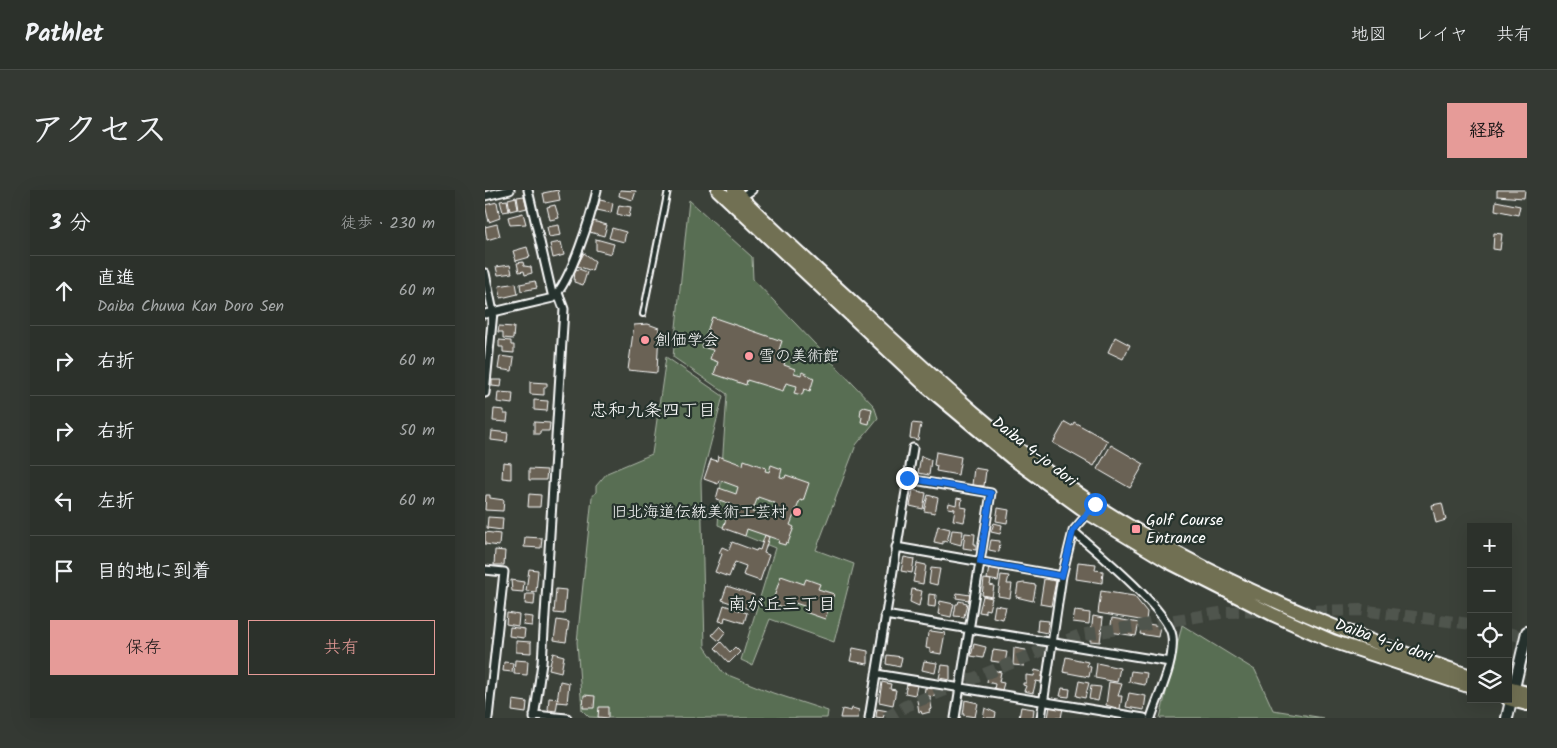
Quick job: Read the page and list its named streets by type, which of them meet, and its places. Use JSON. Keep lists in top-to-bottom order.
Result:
{
  "streets": {
    "highway": ["Daiba 4-jo dori"]
  },
  "districts": ["忠和九条四丁目", "南が丘三丁目"],
  "places": {
    "other": ["創価学会", "雪の美術館", "旧北海道伝統美術工芸村"],
    "transit": ["Golf Course Entrance"]
  },
  "page": {
    "header": "Pathlet",
    "nav": ["地図", "レイヤ", "共有"],
    "title": "アクセス",
    "buttons": [
      "経路",
      ["保存", "共有"]
    ],
    "heading": ["3 分", "徒歩 · 230 m"],
    "list": [
      ["直進", "Daiba Chuwa Kan Doro Sen", "60 m"],
      ["右折", "60 m"],
      ["右折", "50 m"],
      ["左折", "60 m"],
      "目的地に到着"
    ],
    "map_buttons": ["+", "−"]
  }
}
